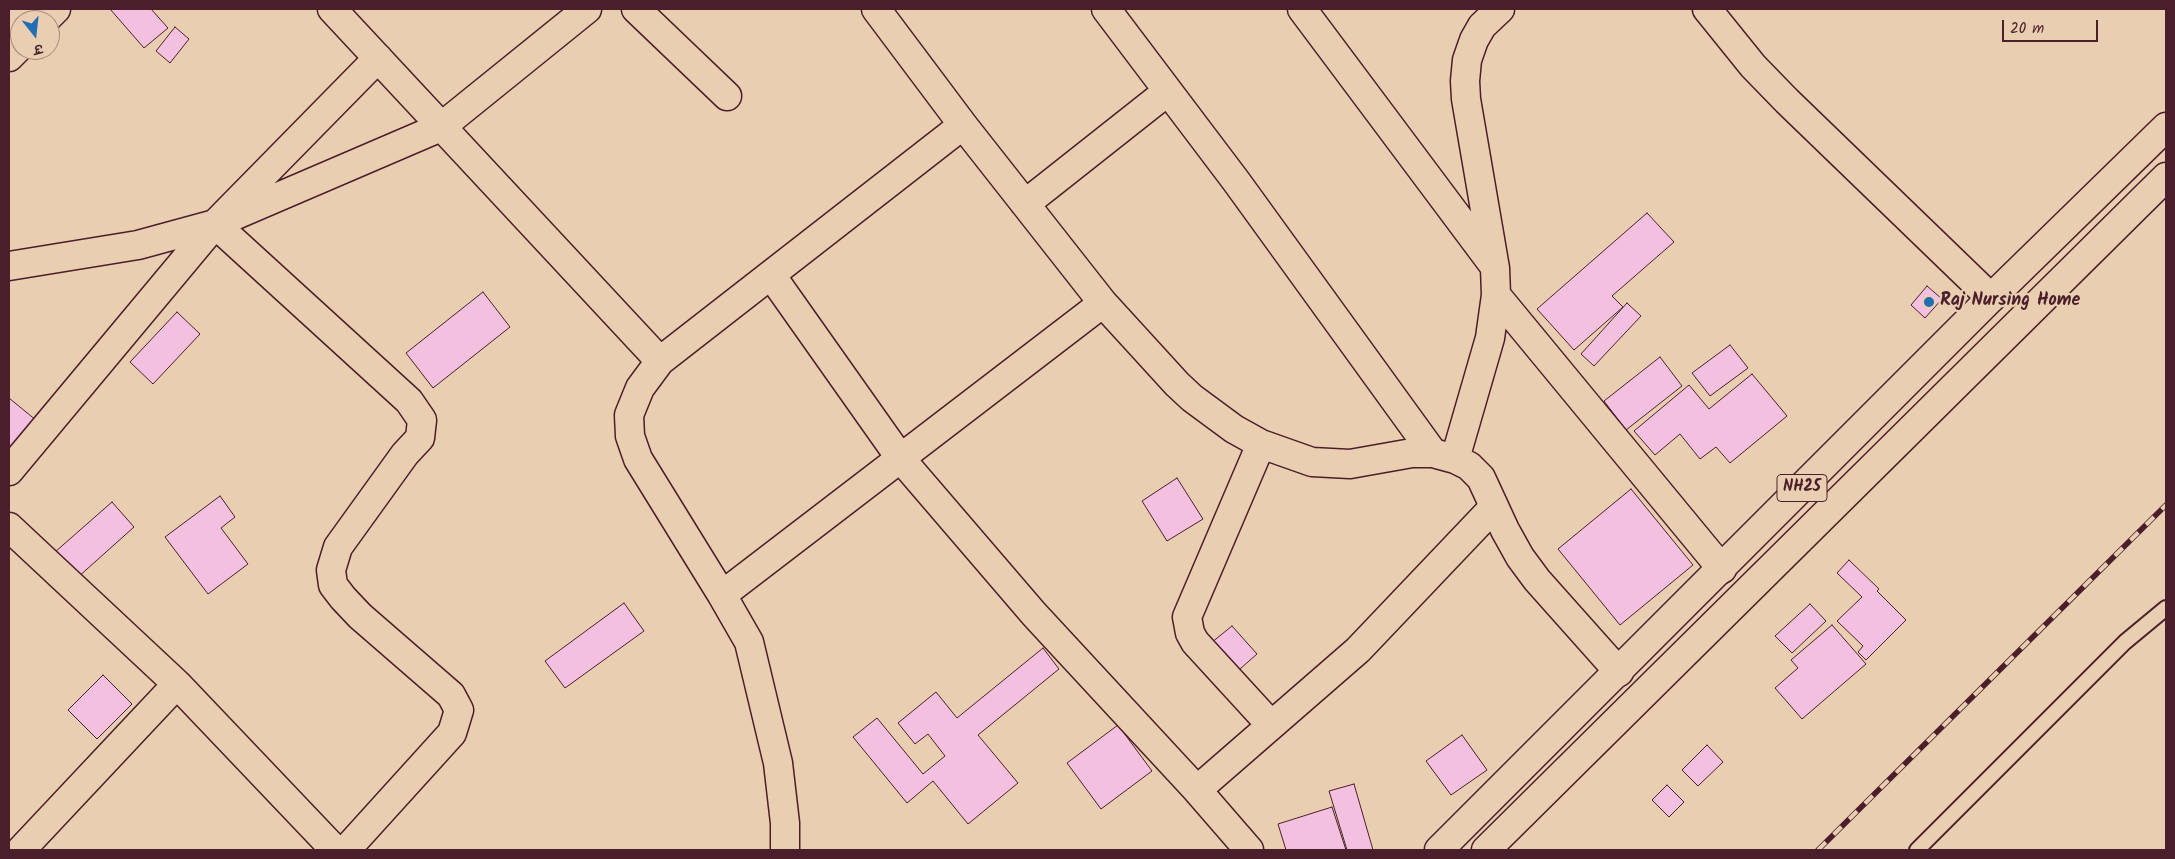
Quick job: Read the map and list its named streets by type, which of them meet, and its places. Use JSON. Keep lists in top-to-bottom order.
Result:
{
  "streets": {
    "street": ["NH25"]
  },
  "places": ["Raj Nursing Home"],
  "scale_bar": "20 m",
  "north": "bottom"
}
